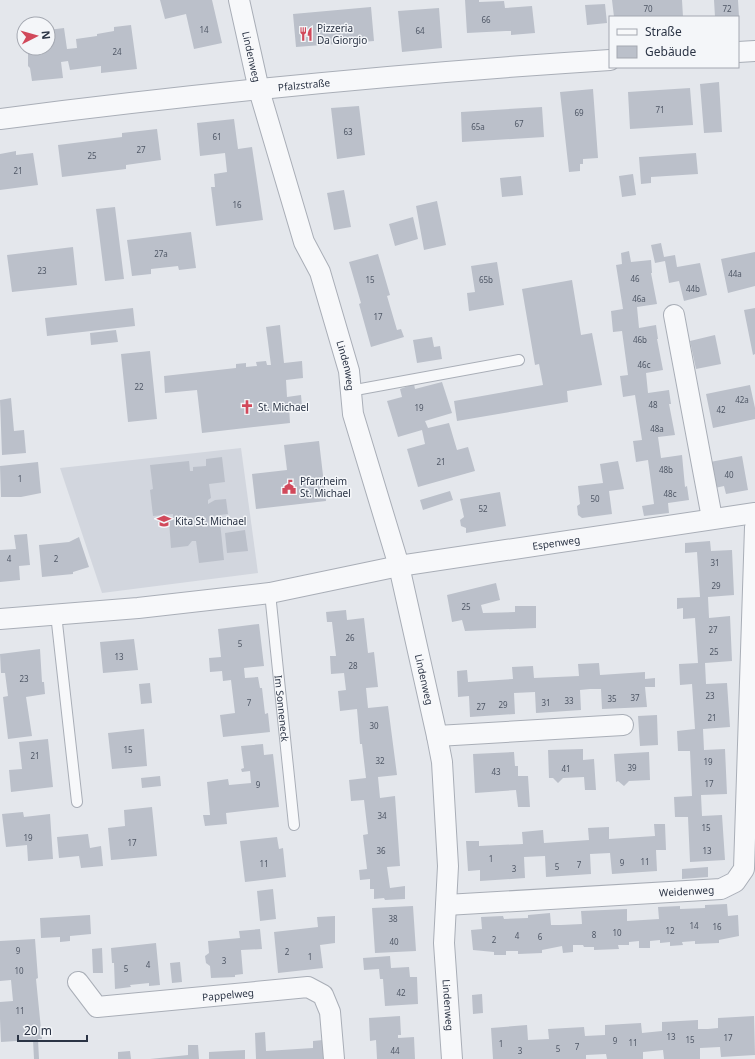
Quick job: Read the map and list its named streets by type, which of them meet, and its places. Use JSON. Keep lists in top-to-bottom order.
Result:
{
  "streets": {
    "street": [
      "Lindenweg",
      "Pfalzstraße",
      "Espenweg",
      "Weidenweg",
      "Pappelweg"
    ],
    "lane": ["Im Sonneneck"]
  },
  "crossings": [
    ["Lindenweg", "Pfalzstraße"],
    ["Lindenweg", "Espenweg"],
    ["Lindenweg", "Weidenweg"]
  ],
  "places": {
    "restaurant": ["Pizzeria Da Giorgio"],
    "church": ["St. Michael"],
    "public building": ["Pfarrheim St. Michael"],
    "school or university": ["Kita St. Michael"]
  },
  "house_numbers": [
    "70",
    "72",
    "66",
    "14",
    "64",
    "24",
    "71",
    "69",
    "67",
    "65a",
    "63",
    "61",
    "27",
    "25",
    "21",
    "16",
    "27a",
    "23",
    "44a",
    "46",
    "15",
    "65b",
    "44b",
    "46a",
    "17",
    "46b",
    "46c",
    "22",
    "42a",
    "48",
    "19",
    "42",
    "48a",
    "21",
    "48b",
    "40",
    "1",
    "48c",
    "50",
    "52",
    "4",
    "2",
    "31",
    "29",
    "25",
    "27",
    "26",
    "5",
    "25",
    "13",
    "28",
    "23",
    "23",
    "37",
    "35",
    "33",
    "7",
    "31",
    "29",
    "27",
    "21",
    "30",
    "15",
    "21",
    "32",
    "19",
    "39",
    "41",
    "43",
    "17",
    "9",
    "34",
    "15",
    "19",
    "17",
    "36",
    "13",
    "1",
    "11",
    "9",
    "11",
    "7",
    "5",
    "3",
    "38",
    "14",
    "16",
    "12",
    "10",
    "8",
    "4",
    "6",
    "2",
    "40",
    "9",
    "2",
    "1",
    "3",
    "4",
    "5",
    "10",
    "42",
    "11",
    "13",
    "17",
    "15",
    "9",
    "11",
    "1",
    "7",
    "5",
    "44",
    "3"
  ],
  "legend": ["Straße", "Gebäude"],
  "scale_bar": "20 m",
  "north": "right"
}
